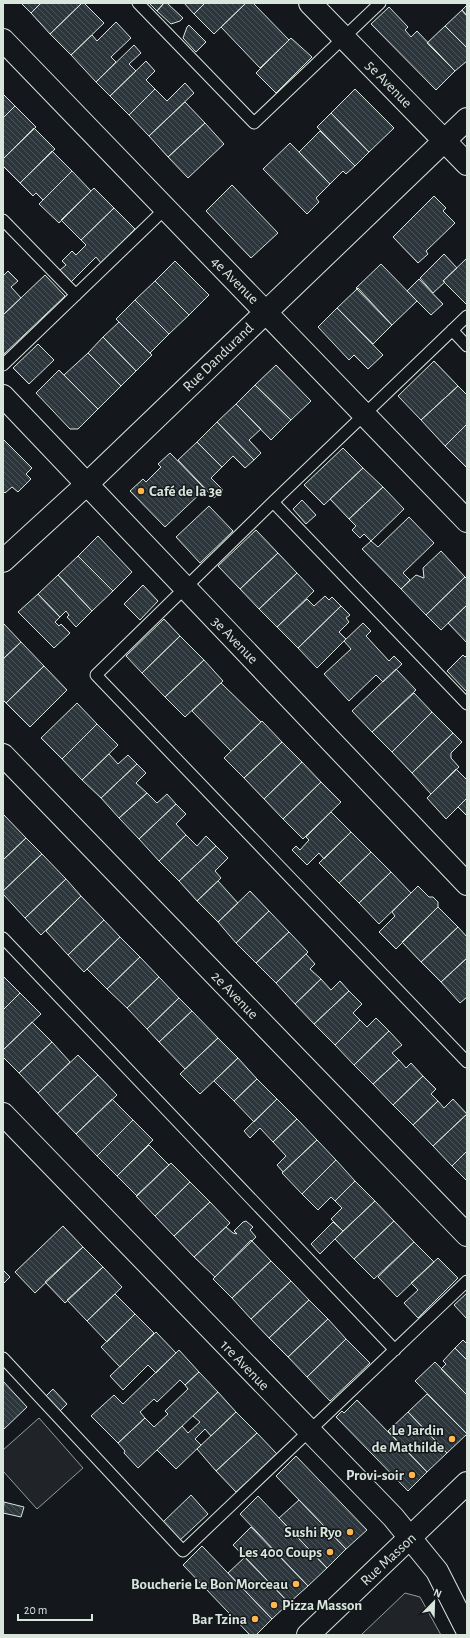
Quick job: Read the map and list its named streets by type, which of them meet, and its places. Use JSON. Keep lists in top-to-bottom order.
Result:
{
  "streets": {
    "street": [
      "5e Avenue",
      "4e Avenue",
      "Rue Dandurand",
      "3e Avenue",
      "2e Avenue",
      "1re Avenue",
      "Rue Masson"
    ]
  },
  "crossings": [
    ["5e Avenue", "Rue Dandurand"],
    ["4e Avenue", "Rue Dandurand"],
    ["Rue Dandurand", "3e Avenue"],
    ["1re Avenue", "Rue Masson"]
  ],
  "places": [
    "Café de la 3e",
    "Le Jardin de Mathilde",
    "Provi-soir",
    "Sushi Ryo",
    "Les 400 Coups",
    "Boucherie Le Bon Morceau",
    "Pizza Masson",
    "Bar Tzina"
  ],
  "scale_bar": "20 m",
  "north": "top right"
}
